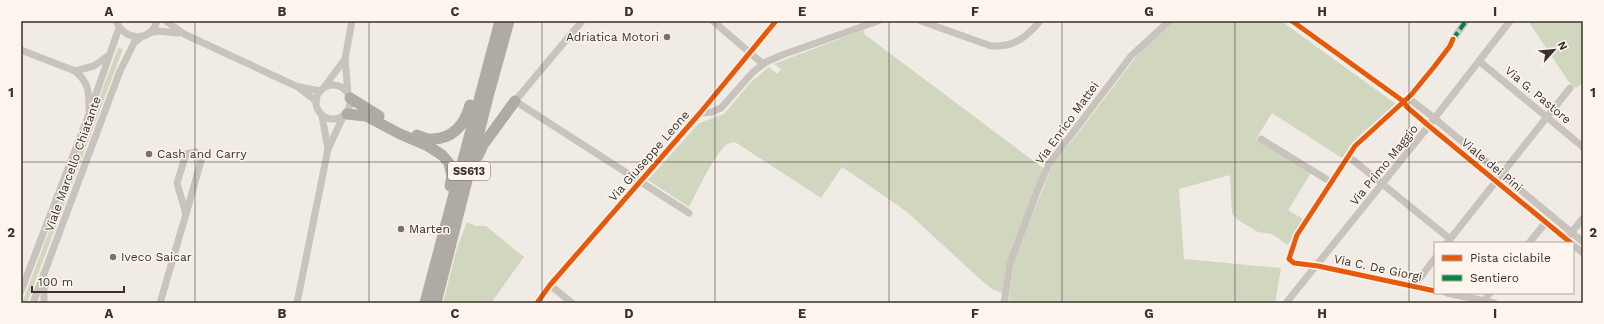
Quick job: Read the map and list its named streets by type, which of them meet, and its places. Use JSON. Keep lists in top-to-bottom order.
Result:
{
  "streets": {
    "highway": ["SS613"],
    "street": [
      "Via G. Pastore",
      "Via Enrico Mattei",
      "Via Giuseppe Leone",
      "Viale Marcello Chiatante",
      "Via Primo Maggio",
      "Viale dei Pini",
      "Via C. De Giorgi"
    ]
  },
  "crossings": [
    ["Via G. Pastore", "Via Primo Maggio"],
    ["Via Primo Maggio", "Viale dei Pini"],
    ["Via Primo Maggio", "Via C. De Giorgi"]
  ],
  "places": [
    "Adriatica Motori",
    "Cash and Carry",
    "Marten",
    "Iveco Saicar"
  ],
  "legend": ["Pista ciclabile", "Sentiero"],
  "scale_bar": "100 m",
  "north": "top right",
  "grid": {
    "columns": [
      "A",
      "B",
      "C",
      "D",
      "E",
      "F",
      "G",
      "H",
      "I"
    ],
    "rows": ["1", "2"]
  }
}
